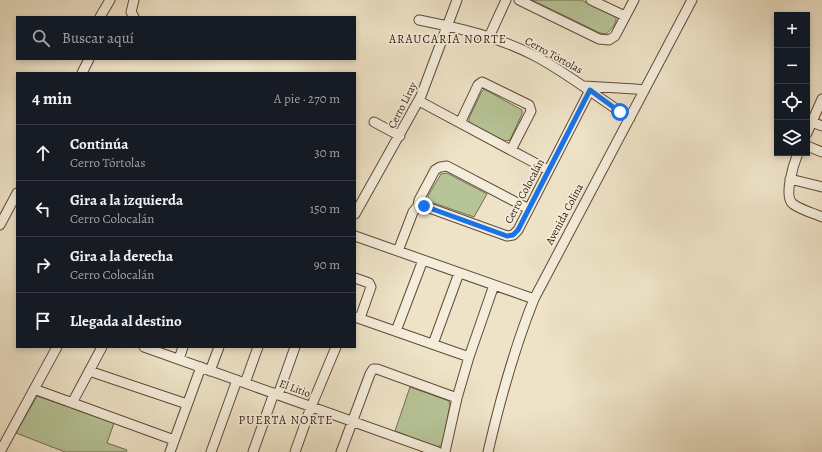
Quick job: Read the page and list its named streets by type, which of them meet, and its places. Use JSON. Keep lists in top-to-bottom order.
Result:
{
  "streets": {
    "street": [
      "Cerro Tórtolas",
      "Cerro Liray",
      "Cerro Colocalán",
      "Avenida Colina",
      "El Litio"
    ]
  },
  "crossings": [
    ["Cerro Tórtolas", "Cerro Liray"],
    ["Cerro Tórtolas", "Cerro Colocalán"],
    ["Cerro Tórtolas", "Avenida Colina"]
  ],
  "districts": ["ARAUCARIA NORTE", "PUERTA NORTE"],
  "page": {
    "map_buttons": ["+", "−"],
    "search": "Buscar aquí",
    "heading": ["4 min", "A pie · 270 m"],
    "list": [
      ["Continúa", "Cerro Tórtolas", "30 m"],
      ["Gira a la izquierda", "Cerro Colocalán", "150 m"],
      ["Gira a la derecha", "Cerro Colocalán", "90 m"],
      "Llegada al destino"
    ]
  }
}
